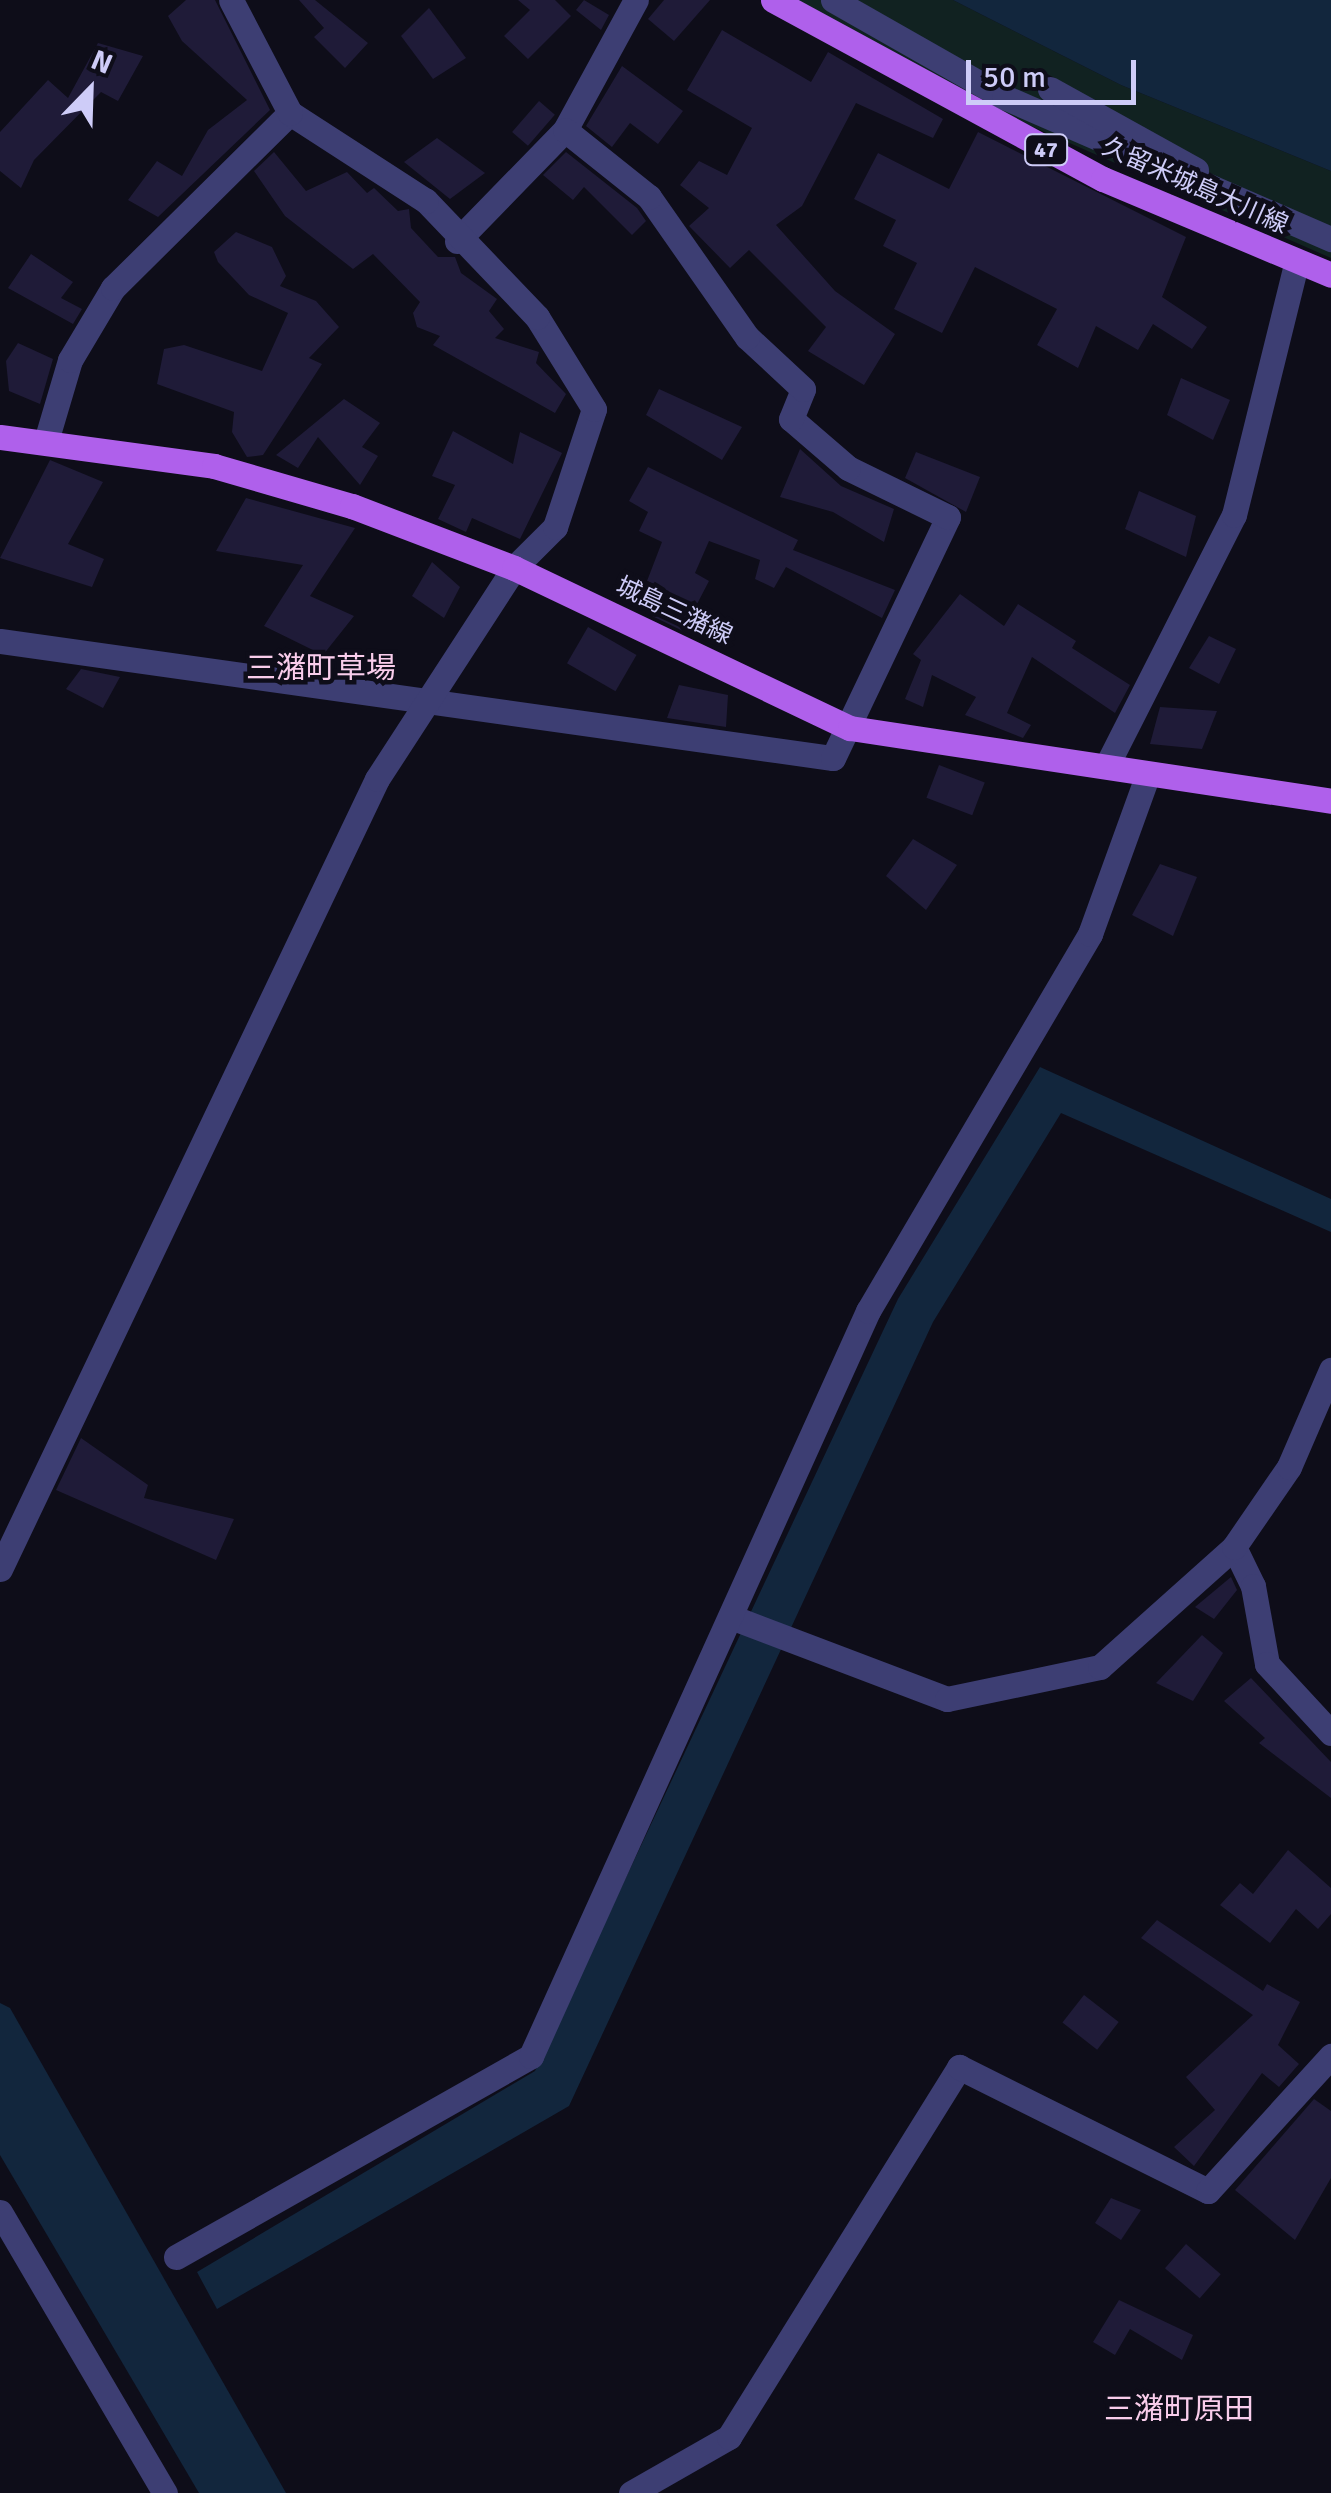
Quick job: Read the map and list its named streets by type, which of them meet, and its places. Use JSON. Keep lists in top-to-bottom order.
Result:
{
  "streets": {
    "main road": ["47", "久留米城島大川線", "城島三潴線"]
  },
  "districts": ["三潴町草場", "三潴町原田"],
  "scale_bar": "50 m",
  "north": "top right"
}
